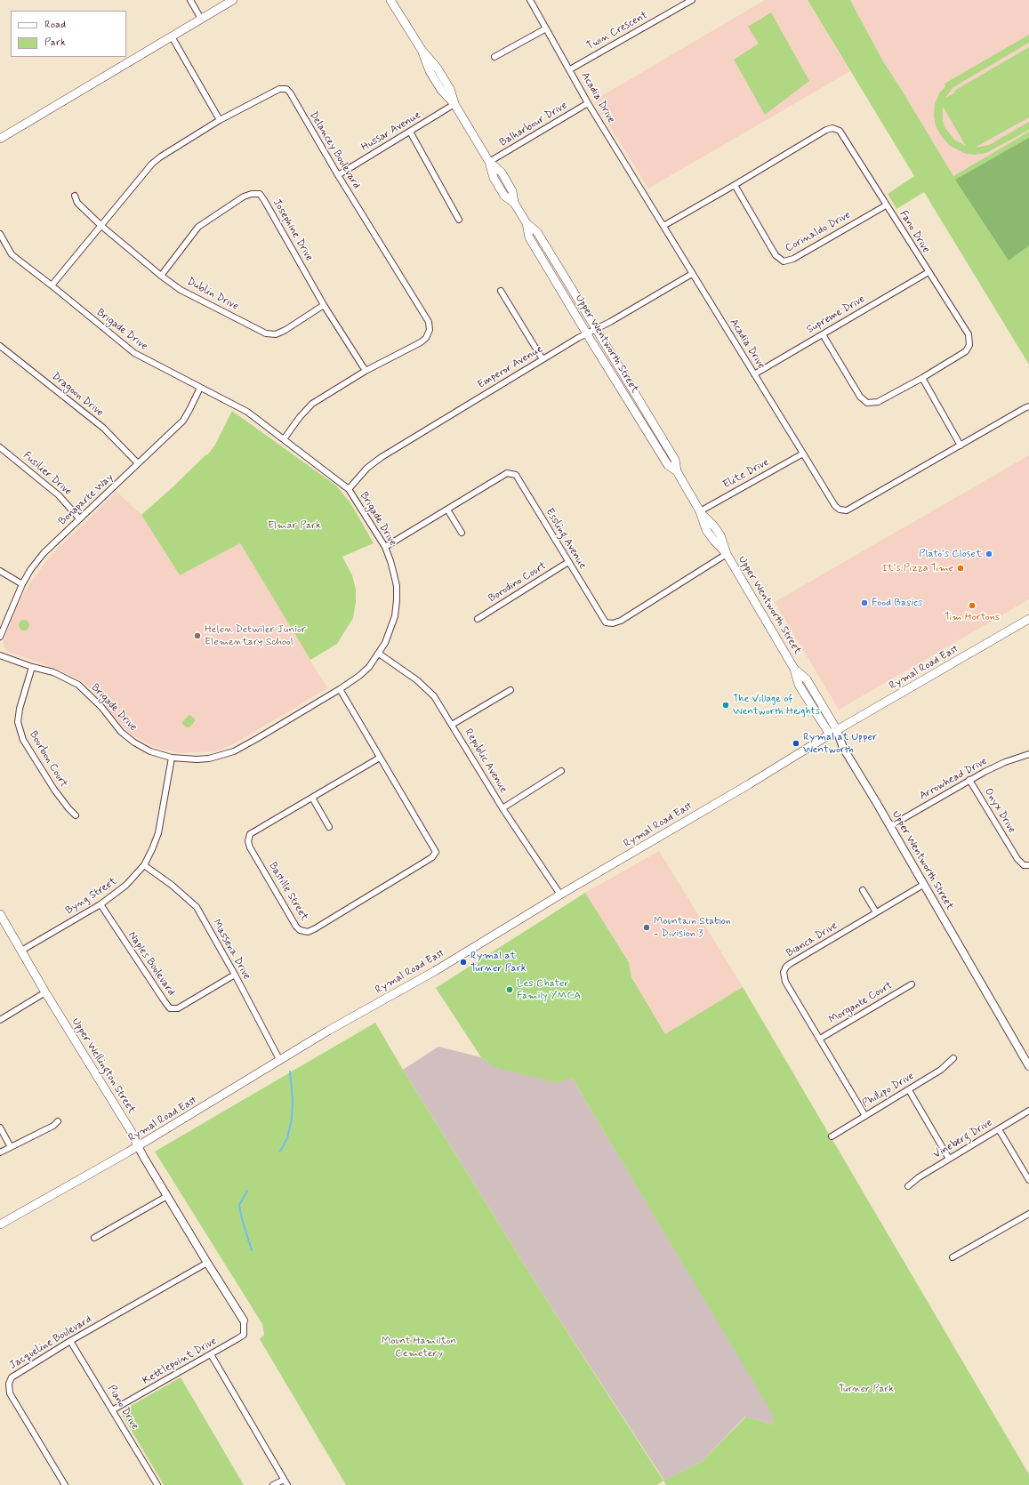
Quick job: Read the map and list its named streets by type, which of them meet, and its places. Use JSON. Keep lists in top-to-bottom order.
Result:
{
  "streets": {
    "main road": ["Upper Wentworth Street", "Rymal Road East", "Upper Wellington Street"],
    "street": [
      "Twin Crescent",
      "Acadia Drive",
      "Balharbour Drive",
      "Hussar Avenue",
      "Delancey Boulevard",
      "Josephine Drive",
      "Corinaldo Drive",
      "Fano Drive",
      "Dublin Drive",
      "Supreme Drive",
      "Brigade Drive",
      "Emperor Avenue",
      "Dragoon Drive",
      "Fusilier Drive",
      "Elite Drive",
      "Bonaparte Way",
      "Essling Avenue",
      "Borodino Court",
      "Bourbon Court",
      "Republic Avenue",
      "Arrowhead Drive",
      "Onyx Drive",
      "Bastille Street",
      "Byng Street",
      "Bianca Drive",
      "Massena Drive",
      "Naples Boulevard",
      "Morgante Court",
      "Phillipo Drive",
      "Vineberg Drive",
      "Jacqueline Boulevard",
      "Kettlepoint Drive",
      "Piano Drive"
    ]
  },
  "crossings": [
    ["Twin Crescent", "Acadia Drive"],
    ["Acadia Drive", "Balharbour Drive"],
    ["Acadia Drive", "Fano Drive"],
    ["Acadia Drive", "Supreme Drive"],
    ["Acadia Drive", "Emperor Avenue"],
    ["Acadia Drive", "Elite Drive"],
    ["Balharbour Drive", "Upper Wentworth Street"],
    ["Hussar Avenue", "Delancey Boulevard"],
    ["Hussar Avenue", "Upper Wentworth Street"],
    ["Delancey Boulevard", "Josephine Drive"],
    ["Delancey Boulevard", "Dublin Drive"],
    ["Delancey Boulevard", "Brigade Drive"],
    ["Josephine Drive", "Dublin Drive"],
    ["Corinaldo Drive", "Fano Drive"],
    ["Fano Drive", "Supreme Drive"],
    ["Brigade Drive", "Emperor Avenue"],
    ["Brigade Drive", "Bonaparte Way"],
    ["Brigade Drive", "Essling Avenue"],
    ["Brigade Drive", "Bourbon Court"],
    ["Brigade Drive", "Republic Avenue"],
    ["Brigade Drive", "Bastille Street"],
    ["Brigade Drive", "Byng Street"],
    ["Upper Wentworth Street", "Emperor Avenue"],
    ["Upper Wentworth Street", "Elite Drive"],
    ["Upper Wentworth Street", "Essling Avenue"],
    ["Upper Wentworth Street", "Rymal Road East"],
    ["Upper Wentworth Street", "Arrowhead Drive"],
    ["Upper Wentworth Street", "Bianca Drive"],
    ["Dragoon Drive", "Bonaparte Way"],
    ["Fusilier Drive", "Bonaparte Way"],
    ["Essling Avenue", "Borodino Court"],
    ["Rymal Road East", "Republic Avenue"],
    ["Rymal Road East", "Massena Drive"],
    ["Rymal Road East", "Upper Wellington Street"],
    ["Arrowhead Drive", "Onyx Drive"],
    ["Byng Street", "Massena Drive"],
    ["Byng Street", "Naples Boulevard"],
    ["Byng Street", "Upper Wellington Street"],
    ["Bianca Drive", "Morgante Court"],
    ["Bianca Drive", "Phillipo Drive"],
    ["Massena Drive", "Naples Boulevard"],
    ["Upper Wellington Street", "Jacqueline Boulevard"],
    ["Upper Wellington Street", "Kettlepoint Drive"],
    ["Jacqueline Boulevard", "Piano Drive"],
    ["Kettlepoint Drive", "Piano Drive"]
  ],
  "parks": ["Elmar Park", "Mount Hamilton Cemetery", "Turner Park"],
  "places": [
    "Plato's Closet",
    "It's Pizza Time",
    "Food Basics",
    "Tim Hortons",
    "Helen Detwiler Junior Elementary School",
    "The Village of Wentworth Heights",
    "Rymal at Upper Wentworth",
    "Mountain Station - Division 3",
    "Rymal at Turner Park",
    "Les Chater Family YMCA"
  ],
  "legend": ["Road", "Park"]
}
